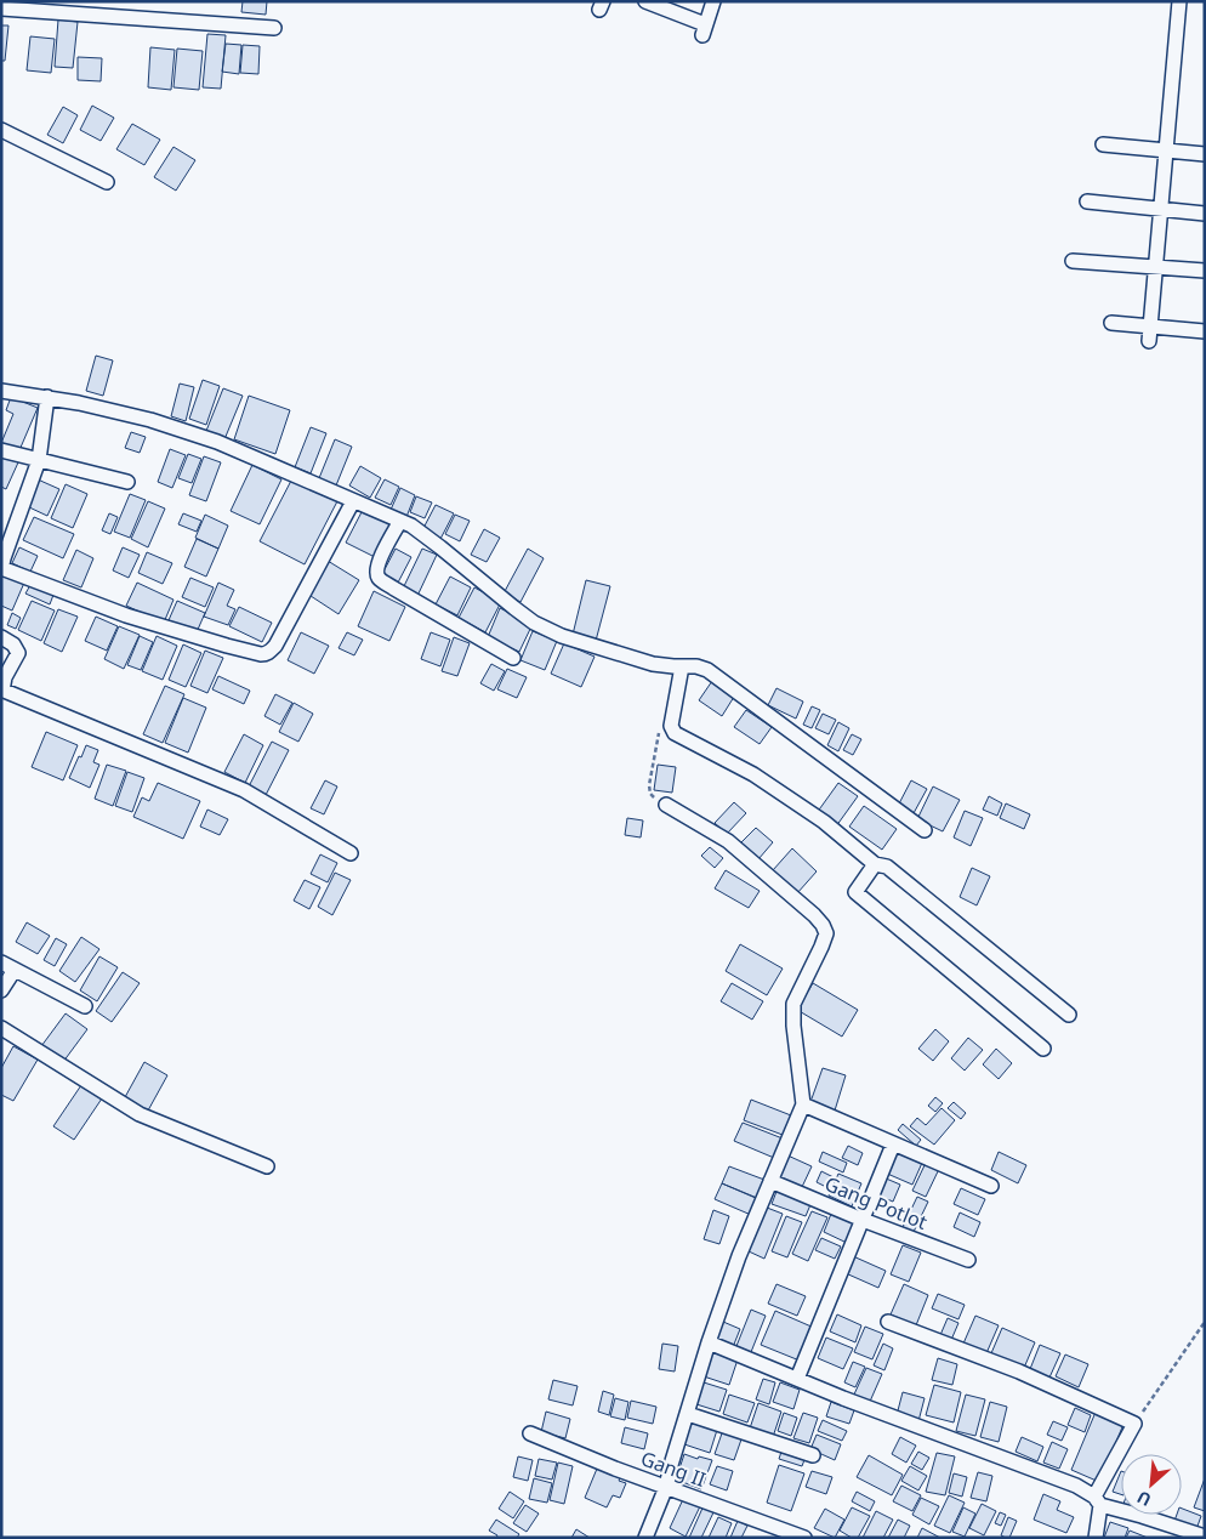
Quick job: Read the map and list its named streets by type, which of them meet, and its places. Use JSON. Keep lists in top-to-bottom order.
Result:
{
  "streets": {
    "street": ["Gang Potlot", "Gang II"]
  },
  "north": "bottom left"
}
